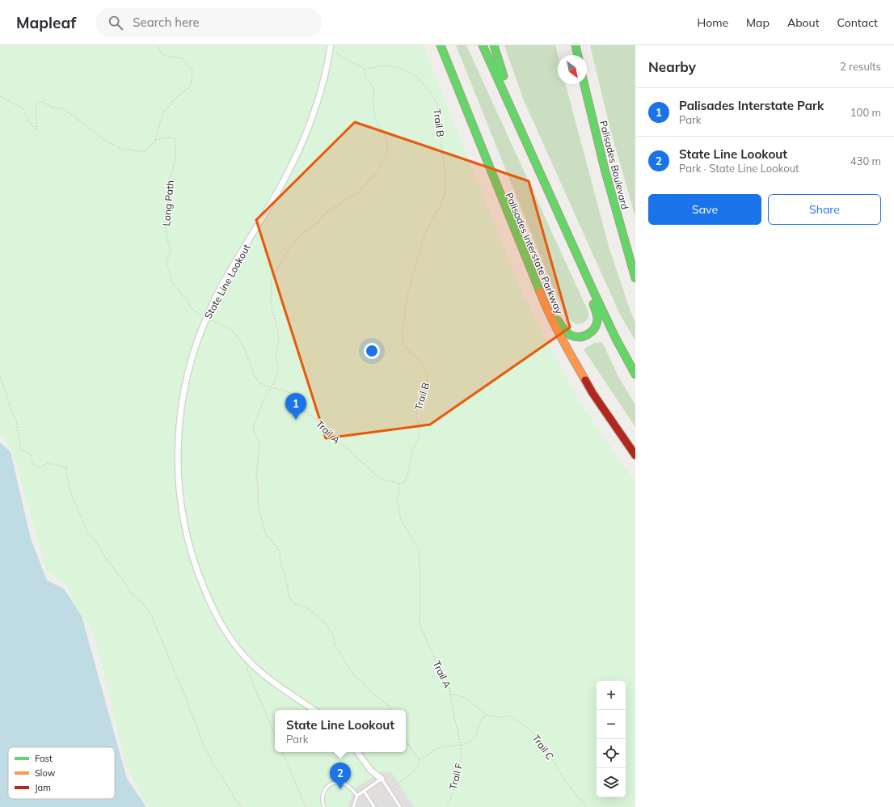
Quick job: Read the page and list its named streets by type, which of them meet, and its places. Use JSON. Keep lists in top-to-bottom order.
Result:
{
  "streets": {
    "main road": ["Palisades Boulevard", "Palisades Interstate Parkway"],
    "street": ["State Line Lookout"],
    "path": [
      "Trail B",
      "Long Path",
      "Trail A",
      "Trail C",
      "Trail F"
    ]
  },
  "crossings": [
    ["Trail B", "Trail A"],
    ["Long Path", "State Line Lookout"],
    ["Long Path", "Trail A"],
    ["Trail A", "Trail F"]
  ],
  "legend": ["Fast", "Slow", "Jam"],
  "north": "bottom right",
  "page": {
    "header": "Mapleaf",
    "search": "Search here",
    "nav": [
      "Home",
      "Map",
      "About",
      "Contact"
    ],
    "heading": ["Nearby", "2 results"],
    "list": [
      {
        "mark": "1",
        "name": "Palisades Interstate Park",
        "note": "Park",
        "value": "100 m"
      },
      {
        "mark": "2",
        "name": "State Line Lookout",
        "note": "Park · State Line Lookout",
        "value": "430 m"
      }
    ],
    "buttons": ["Save", "Share"],
    "pins": ["1", "2"],
    "map_buttons": ["+", "−"],
    "popup": ["State Line Lookout", "Park"]
  }
}
